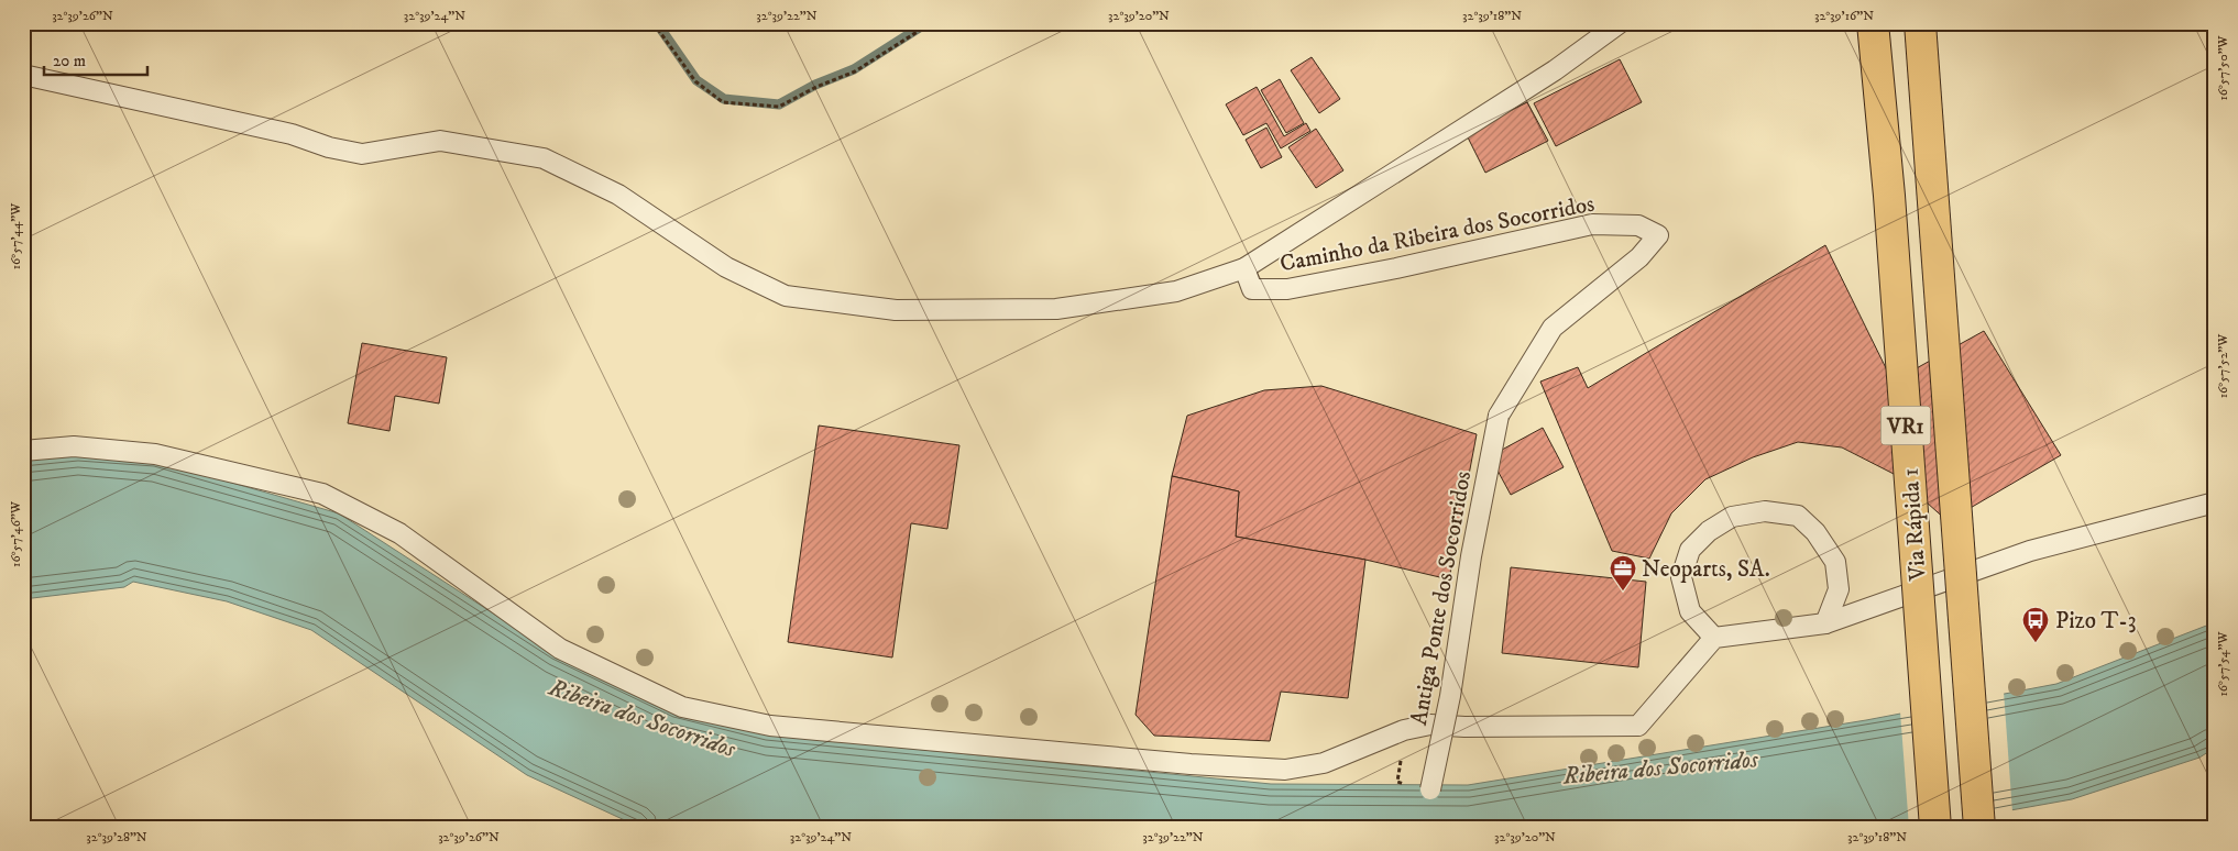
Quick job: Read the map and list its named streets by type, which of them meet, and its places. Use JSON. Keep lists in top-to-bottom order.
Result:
{
  "streets": {
    "highway": ["VR1", "Via Rápida 1"],
    "lane": ["Caminho da Ribeira dos Socorridos", "Antiga Ponte dos Socorridos"]
  },
  "crossings": [
    ["Caminho da Ribeira dos Socorridos", "Antiga Ponte dos Socorridos"]
  ],
  "water": ["Ribeira dos Socorridos"],
  "places": {
    "office": ["Neoparts, SA."],
    "bus stop": ["Pizo T-3"]
  },
  "scale_bar": "20 m",
  "coordinates": [
    "32°39'26\"N",
    "32°39'24\"N",
    "32°39'22\"N",
    "32°39'20\"N",
    "32°39'18\"N",
    "32°39'16\"N",
    "16°57'50\"W",
    "16°57'44\"W",
    "16°57'52\"W",
    "16°57'46\"W",
    "16°57'54\"W",
    "32°39'28\"N"
  ]
}
